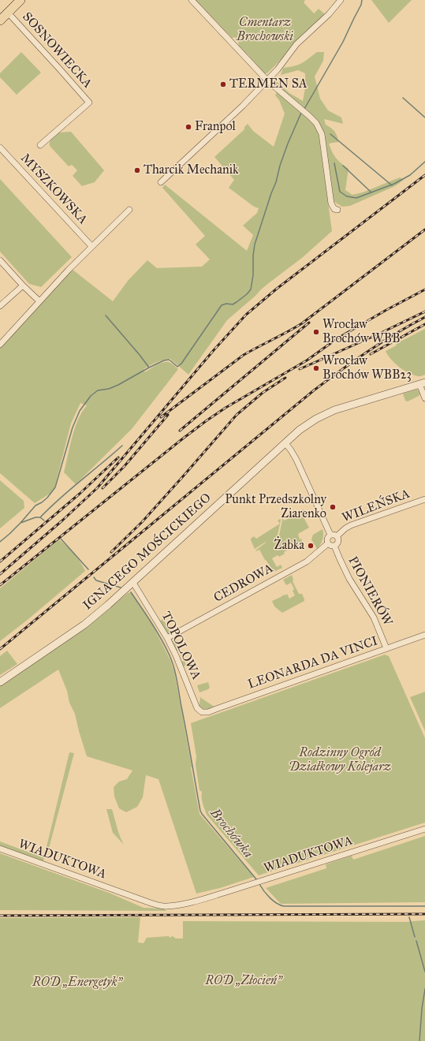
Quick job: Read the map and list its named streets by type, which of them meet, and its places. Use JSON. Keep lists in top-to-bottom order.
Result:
{
  "streets": {
    "street": [
      "SOSNOWIECKA",
      "MYSZKOWSKA",
      "WILEŃSKA",
      "IGNACEGO MOŚCICKIEGO",
      "CEDROWA",
      "PIONIERÓW",
      "TOPOLOWA",
      "LEONARDA DA VINCI",
      "WIADUKTOWA"
    ]
  },
  "crossings": [
    ["WILEŃSKA", "CEDROWA"],
    ["WILEŃSKA", "PIONIERÓW"],
    ["IGNACEGO MOŚCICKIEGO", "TOPOLOWA"],
    ["CEDROWA", "PIONIERÓW"],
    ["CEDROWA", "TOPOLOWA"],
    ["PIONIERÓW", "LEONARDA DA VINCI"],
    ["TOPOLOWA", "LEONARDA DA VINCI"]
  ],
  "water": ["Brochówka"],
  "parks": [
    "Cmentarz Brochowski",
    "Rodzinny Ogród Działkowy Kolejarz",
    "ROD „Złocień”",
    "ROD „Energetyk”"
  ],
  "places": [
    "TERMEN SA",
    "Franpol",
    "Tharcik Mechanik",
    "Wrocław Brochów WBB",
    "Wrocław Brochów WBB23",
    "Punkt Przedszkolny Ziarenko",
    "Żabka"
  ]
}
